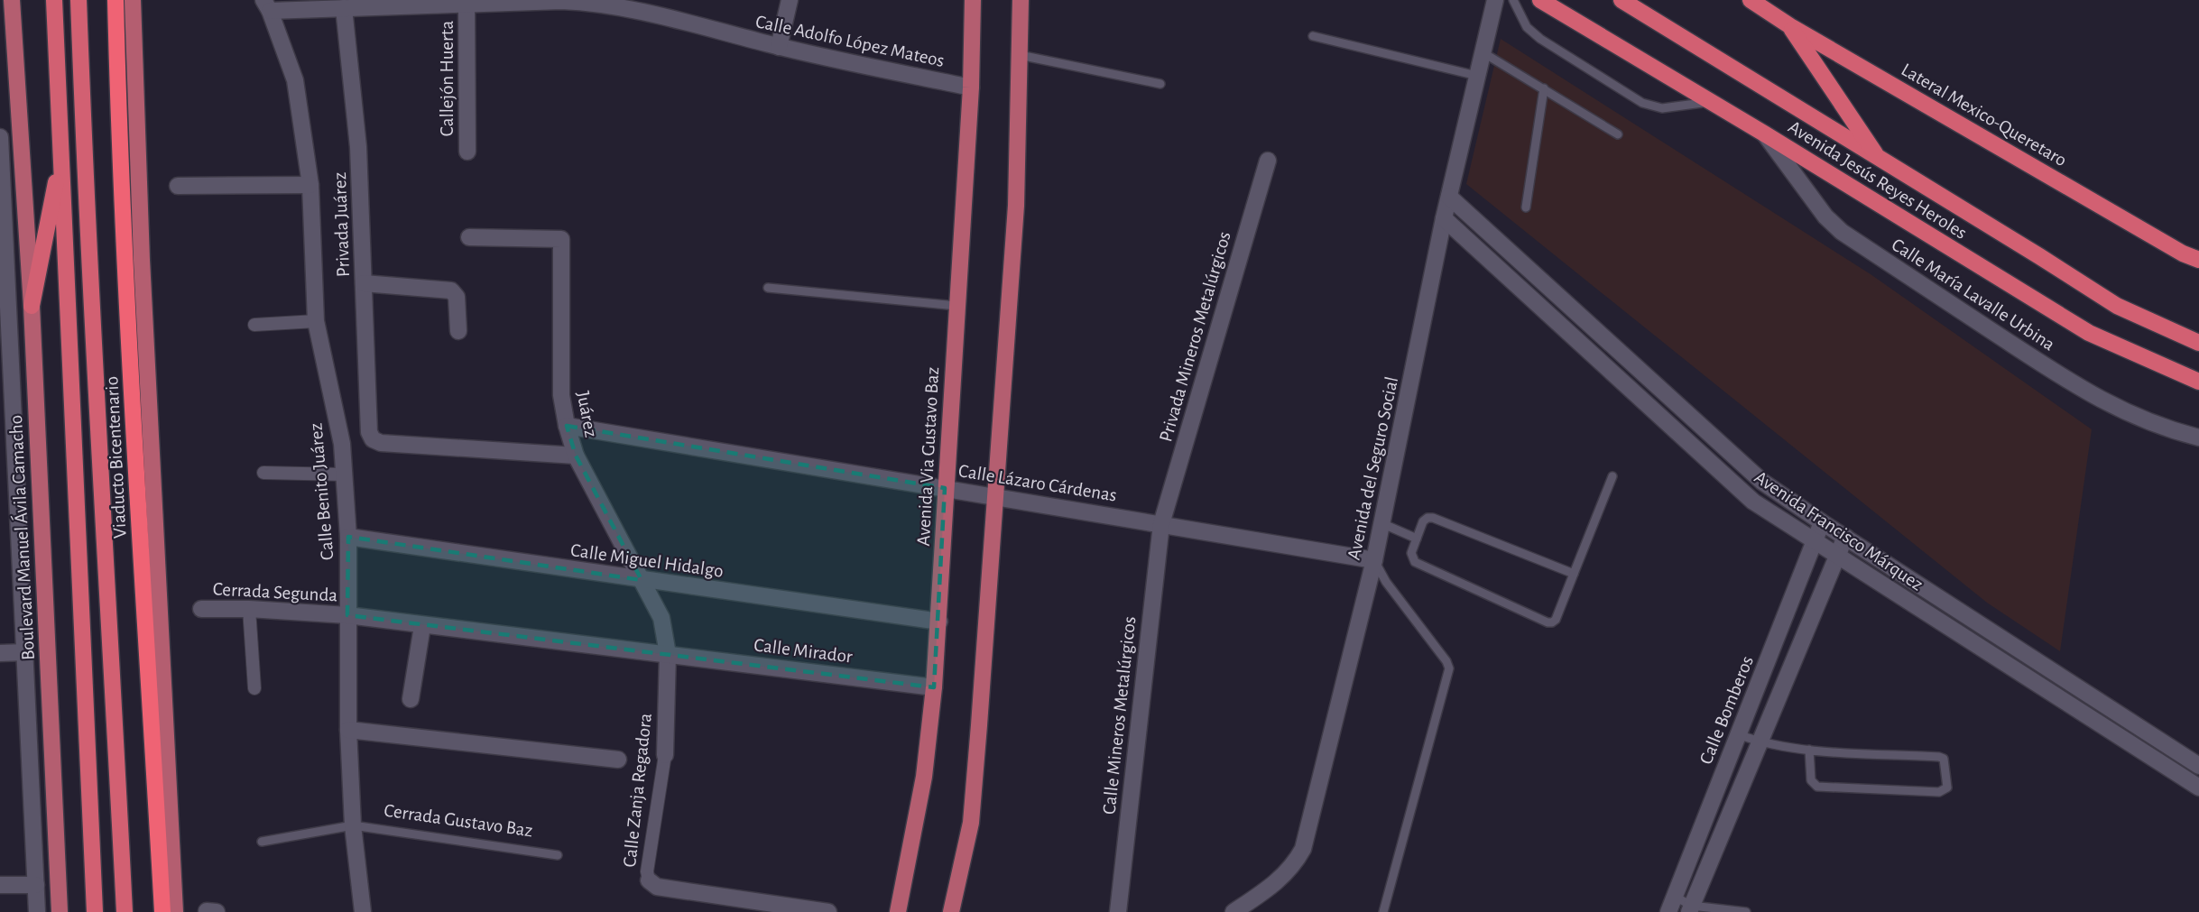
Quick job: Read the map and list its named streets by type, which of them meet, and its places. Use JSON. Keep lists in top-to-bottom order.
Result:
{
  "streets": {
    "highway": ["Lateral Mexico-Queretaro", "Avenida Jesús Reyes Heroles", "Viaducto Bicentenario"],
    "main road": ["Avenida Via Gustavo Baz", "Boulevard Manuel Ávila Camacho"],
    "street": [
      "Calle Adolfo López Mateos",
      "Callejón Huerta",
      "Privada Juárez",
      "Calle María Lavalle Urbina",
      "Privada Mineros Metalúrgicos",
      "Juárez",
      "Avenida del Seguro Social",
      "Calle Lázaro Cárdenas",
      "Calle Benito Juárez",
      "Avenida Francisco Márquez",
      "Calle Miguel Hidalgo",
      "Cerrada Segunda",
      "Calle Mirador",
      "Calle Bomberos",
      "Calle Mineros Metalúrgicos",
      "Calle Zanja Regadora"
    ],
    "lane": ["Cerrada Gustavo Baz"]
  },
  "crossings": [
    ["Calle Adolfo López Mateos", "Callejón Huerta"],
    ["Calle Adolfo López Mateos", "Privada Juárez"],
    ["Calle Adolfo López Mateos", "Avenida Via Gustavo Baz"],
    ["Calle Adolfo López Mateos", "Calle Benito Juárez"],
    ["Avenida Jesús Reyes Heroles", "Calle María Lavalle Urbina"],
    ["Privada Juárez", "Juárez"],
    ["Privada Mineros Metalúrgicos", "Calle Lázaro Cárdenas"],
    ["Privada Mineros Metalúrgicos", "Calle Mineros Metalúrgicos"],
    ["Juárez", "Calle Lázaro Cárdenas"],
    ["Juárez", "Calle Miguel Hidalgo"],
    ["Juárez", "Calle Zanja Regadora"],
    ["Avenida Via Gustavo Baz", "Calle Lázaro Cárdenas"],
    ["Avenida Via Gustavo Baz", "Calle Miguel Hidalgo"],
    ["Avenida Via Gustavo Baz", "Calle Mirador"],
    ["Avenida del Seguro Social", "Calle Lázaro Cárdenas"],
    ["Avenida del Seguro Social", "Avenida Francisco Márquez"],
    ["Calle Lázaro Cárdenas", "Calle Mineros Metalúrgicos"],
    ["Calle Benito Juárez", "Calle Miguel Hidalgo"],
    ["Calle Benito Juárez", "Cerrada Segunda"],
    ["Calle Benito Juárez", "Cerrada Gustavo Baz"],
    ["Avenida Francisco Márquez", "Calle Bomberos"],
    ["Calle Miguel Hidalgo", "Calle Zanja Regadora"],
    ["Cerrada Segunda", "Calle Mirador"],
    ["Calle Mirador", "Calle Zanja Regadora"]
  ]
}
